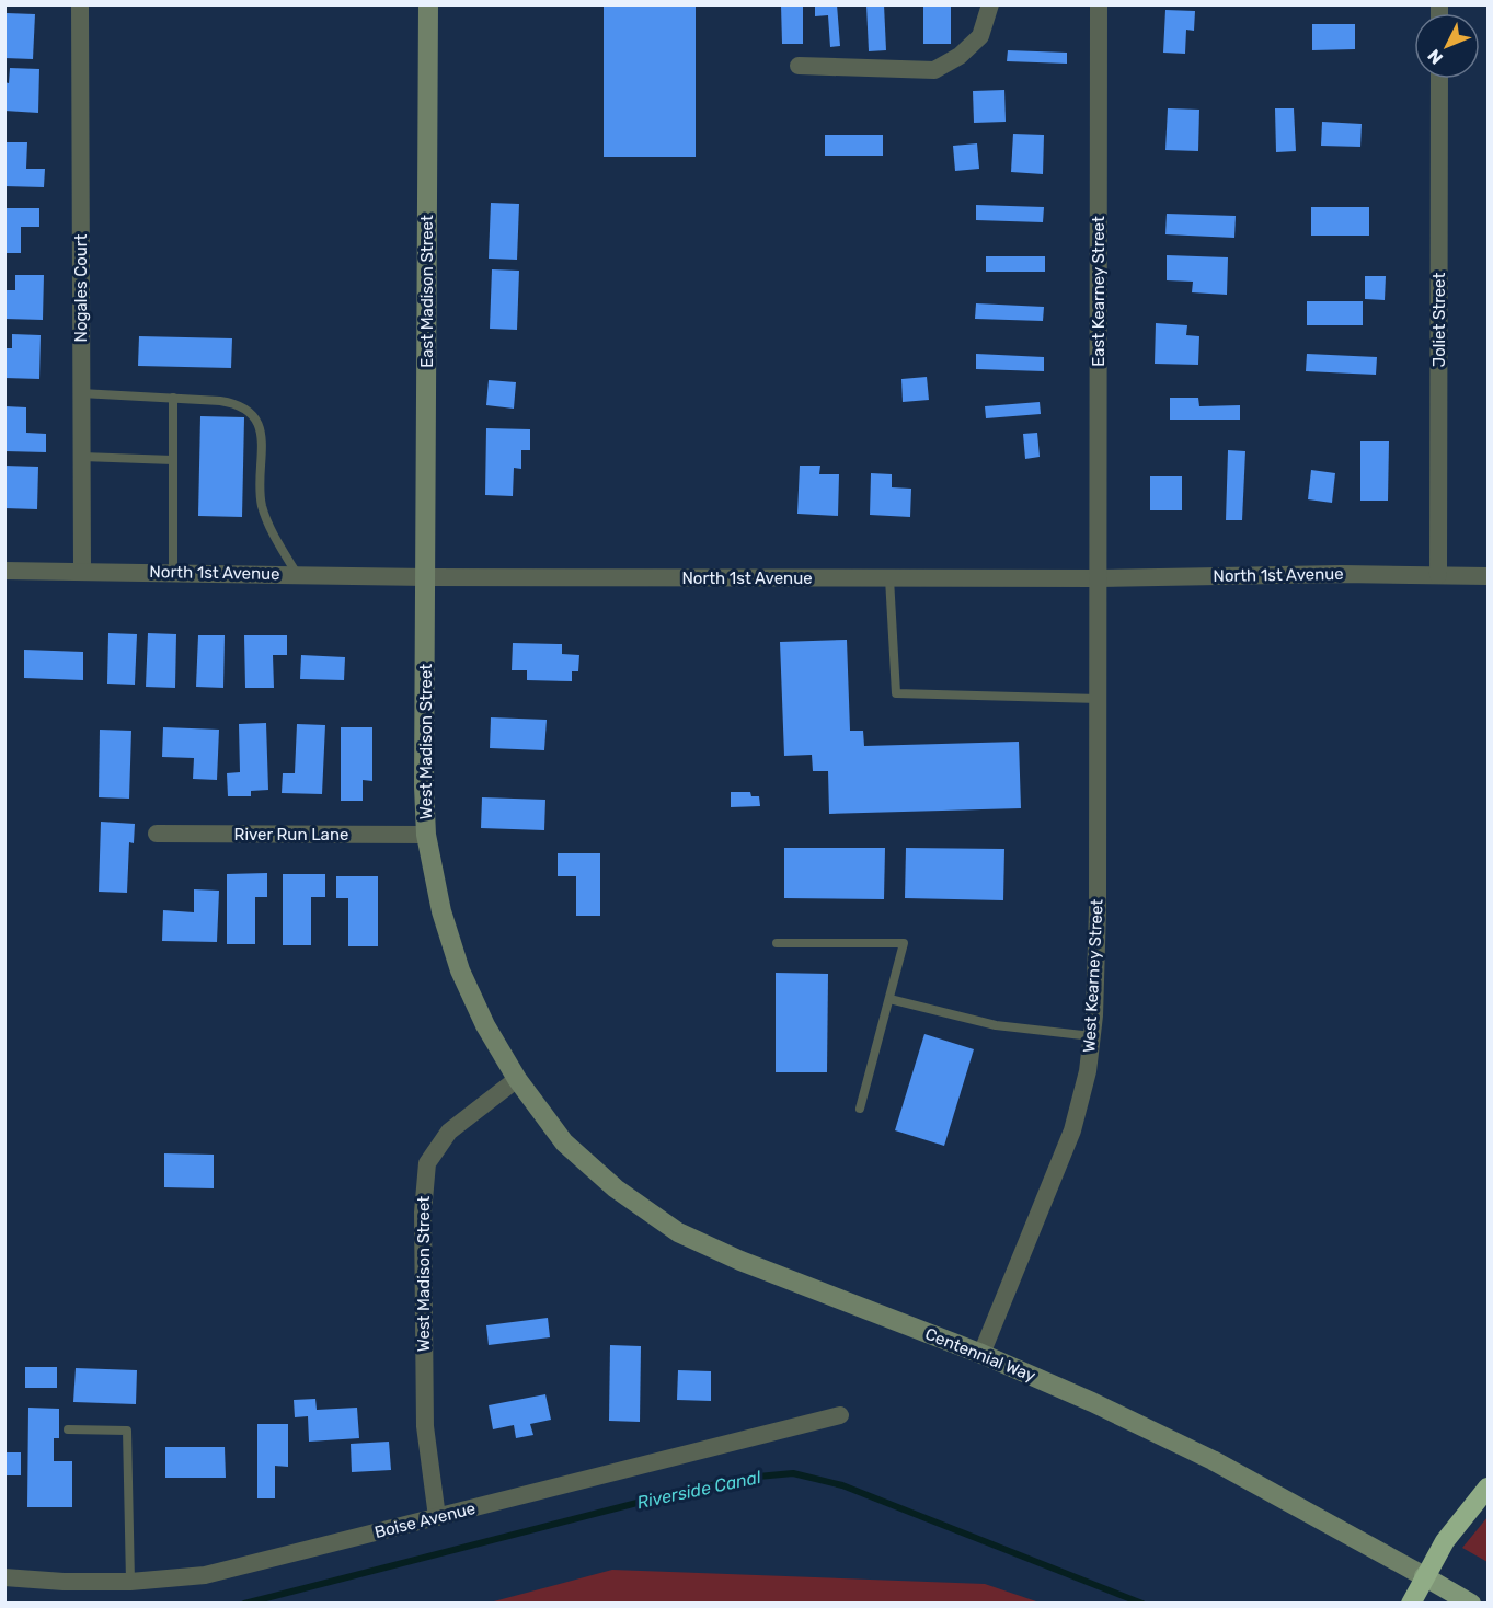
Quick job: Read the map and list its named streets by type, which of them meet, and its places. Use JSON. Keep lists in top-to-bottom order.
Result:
{
  "streets": {
    "main road": ["East Madison Street", "West Madison Street", "Centennial Way"],
    "street": [
      "Nogales Court",
      "East Kearney Street",
      "Joliet Street",
      "North 1st Avenue",
      "River Run Lane",
      "West Kearney Street",
      "Boise Avenue"
    ]
  },
  "crossings": [
    ["Nogales Court", "North 1st Avenue"],
    ["East Madison Street", "North 1st Avenue"],
    ["East Madison Street", "West Madison Street"],
    ["East Kearney Street", "North 1st Avenue"],
    ["East Kearney Street", "West Kearney Street"],
    ["Joliet Street", "North 1st Avenue"],
    ["North 1st Avenue", "West Madison Street"],
    ["North 1st Avenue", "West Kearney Street"],
    ["West Madison Street", "River Run Lane"],
    ["West Madison Street", "Centennial Way"],
    ["West Madison Street", "Boise Avenue"],
    ["West Kearney Street", "Centennial Way"]
  ],
  "water": ["Riverside Canal"],
  "north": "bottom left"
}
